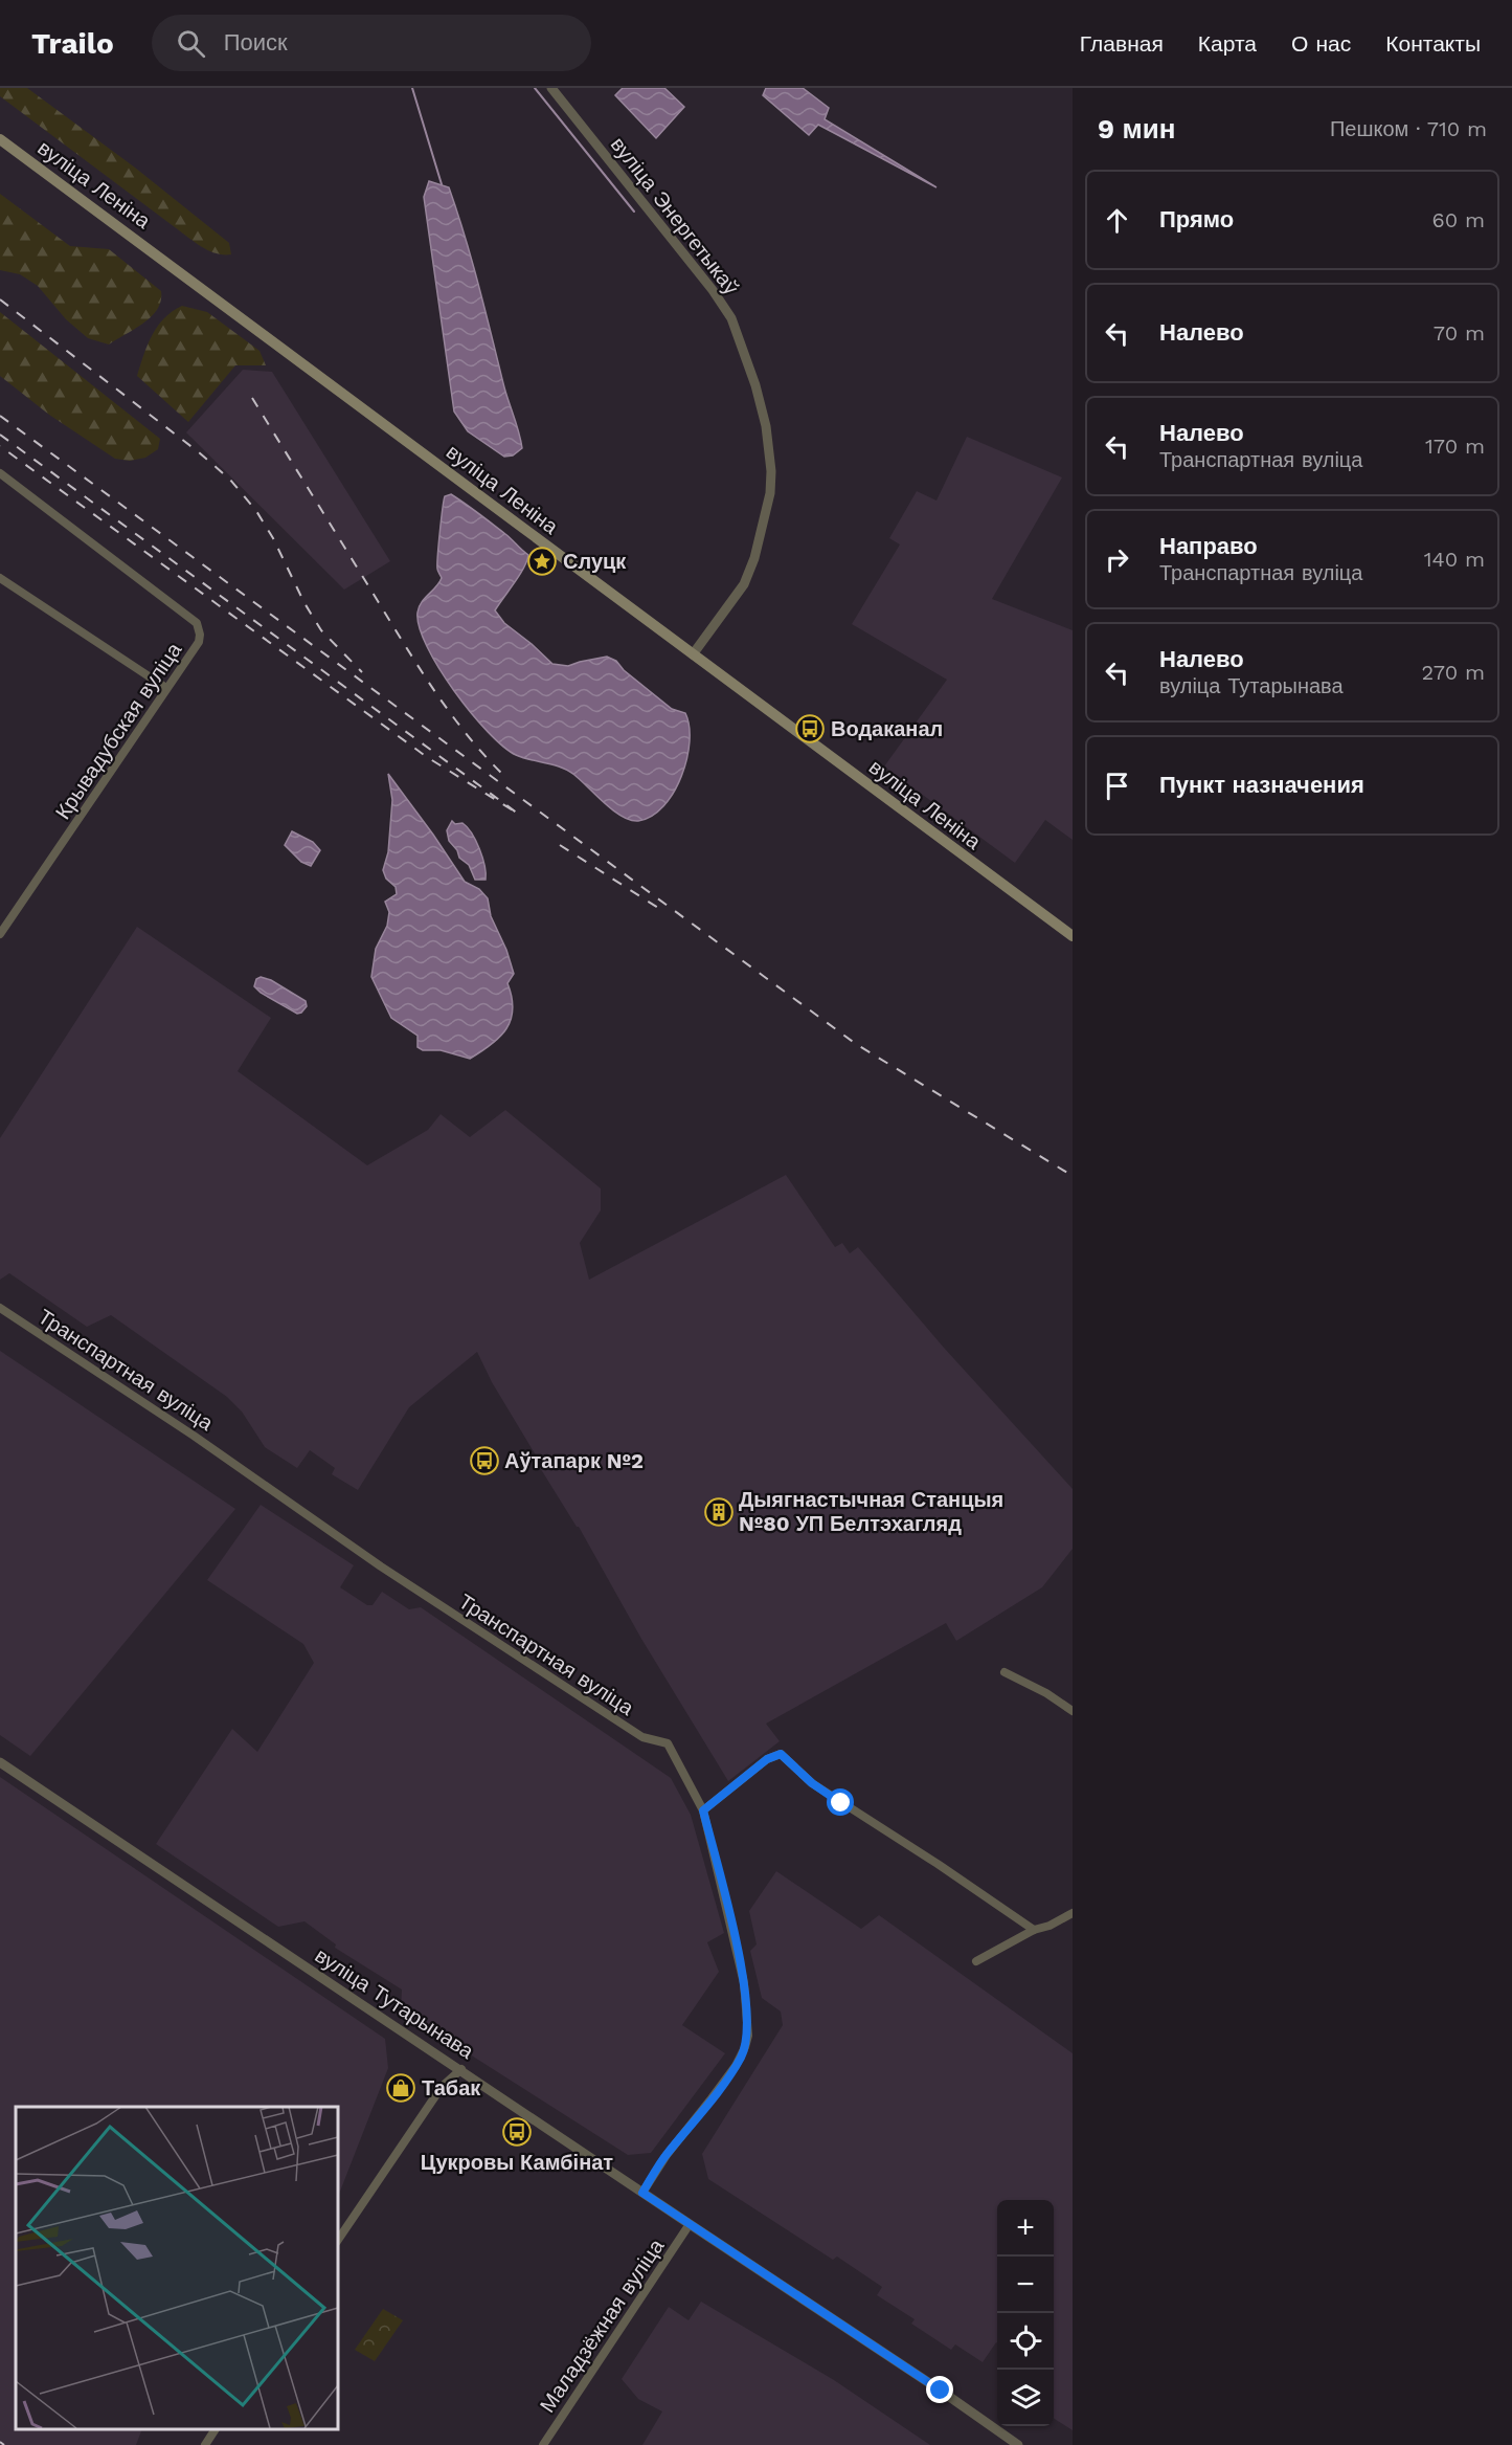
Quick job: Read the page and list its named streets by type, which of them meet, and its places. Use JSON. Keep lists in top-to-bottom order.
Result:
{
  "streets": {
    "main road": ["вуліца Леніна"],
    "street": [
      "вуліца Энергетыкаў",
      "Крывадубская вуліца",
      "Транспартная вуліца",
      "вуліца Тутарынава",
      "Маладзёжная вуліца"
    ]
  },
  "crossings": [
    ["вуліца Леніна", "вуліца Энергетыкаў"],
    ["Транспартная вуліца", "вуліца Тутарынава"],
    ["вуліца Тутарынава", "Маладзёжная вуліца"]
  ],
  "places": {
    "place": ["Слуцк"],
    "bus stop": ["Водаканал", "Аўтапарк №2", "Цукровы Камбінат"],
    "building": ["Дыягнастычная Станцыя №80 УП Белтэхагляд"],
    "shop": ["Табак"]
  },
  "page": {
    "header": "Trailo",
    "search": "Поиск",
    "nav": [
      "Главная",
      "Карта",
      "О нас",
      "Контакты"
    ],
    "heading": ["9 мин", "Пешком · 710 m"],
    "list": [
      ["Прямо", "60 m"],
      ["Налево", "70 m"],
      ["Налево", "Транспартная вуліца", "170 m"],
      ["Направо", "Транспартная вуліца", "140 m"],
      ["Налево", "вуліца Тутарынава", "270 m"],
      "Пункт назначения"
    ],
    "map_buttons": ["+", "−"]
  }
}
